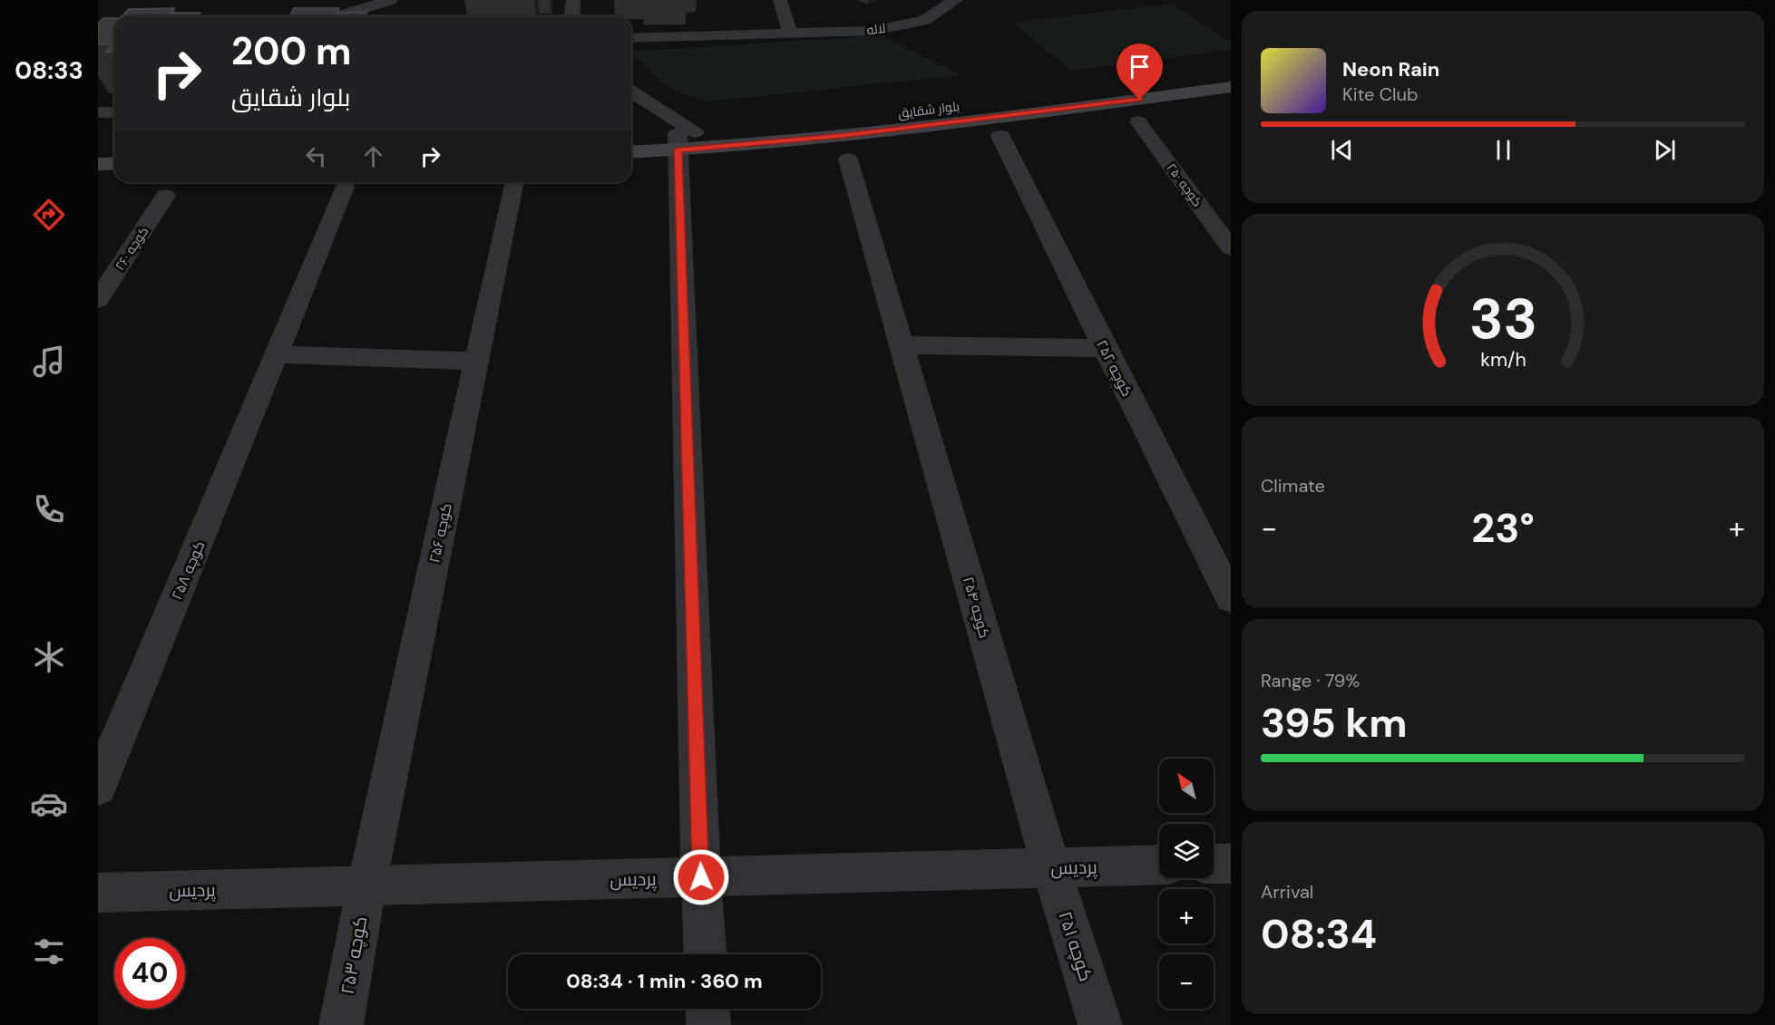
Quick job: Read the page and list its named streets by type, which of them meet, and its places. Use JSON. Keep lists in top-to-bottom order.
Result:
{
  "streets": {
    "main road": ["بلوار شقایق"],
    "street": [
      "لاله",
      "کوچه ۲۵۰",
      "کوچه ۲۶۰",
      "کوچه ۲۵۲",
      "کوچه ۲۵۶",
      "کوچه ۲۵۸",
      "کوچه ۲۵۴",
      "پردیس",
      "کوچه ۲۵۱",
      "کوچه ۲۵۳"
    ]
  },
  "crossings": [
    ["کوچه ۲۵۶", "پردیس"],
    ["کوچه ۲۵۶", "کوچه ۲۵۳"],
    ["کوچه ۲۵۴", "پردیس"],
    ["کوچه ۲۵۴", "کوچه ۲۵۱"],
    ["پردیس", "کوچه ۲۵۱"],
    ["پردیس", "کوچه ۲۵۳"]
  ],
  "north": "top left",
  "page": {
    "tabs": "08:33",
    "turn": ["200 m", "بلوار شقایق"],
    "song": ["Neon Rain", "Kite Club"],
    "tile": [
      "Climate",
      ["Range · 79%", "395 km"],
      ["Arrival", "08:34"]
    ],
    "heat": ["−", "23°", "+"],
    "map_buttons": ["+", "−"],
    "limit": "40",
    "trip": "08:34 · 1 min · 360 m",
    "gauge": ["33", "km/h"]
  }
}
